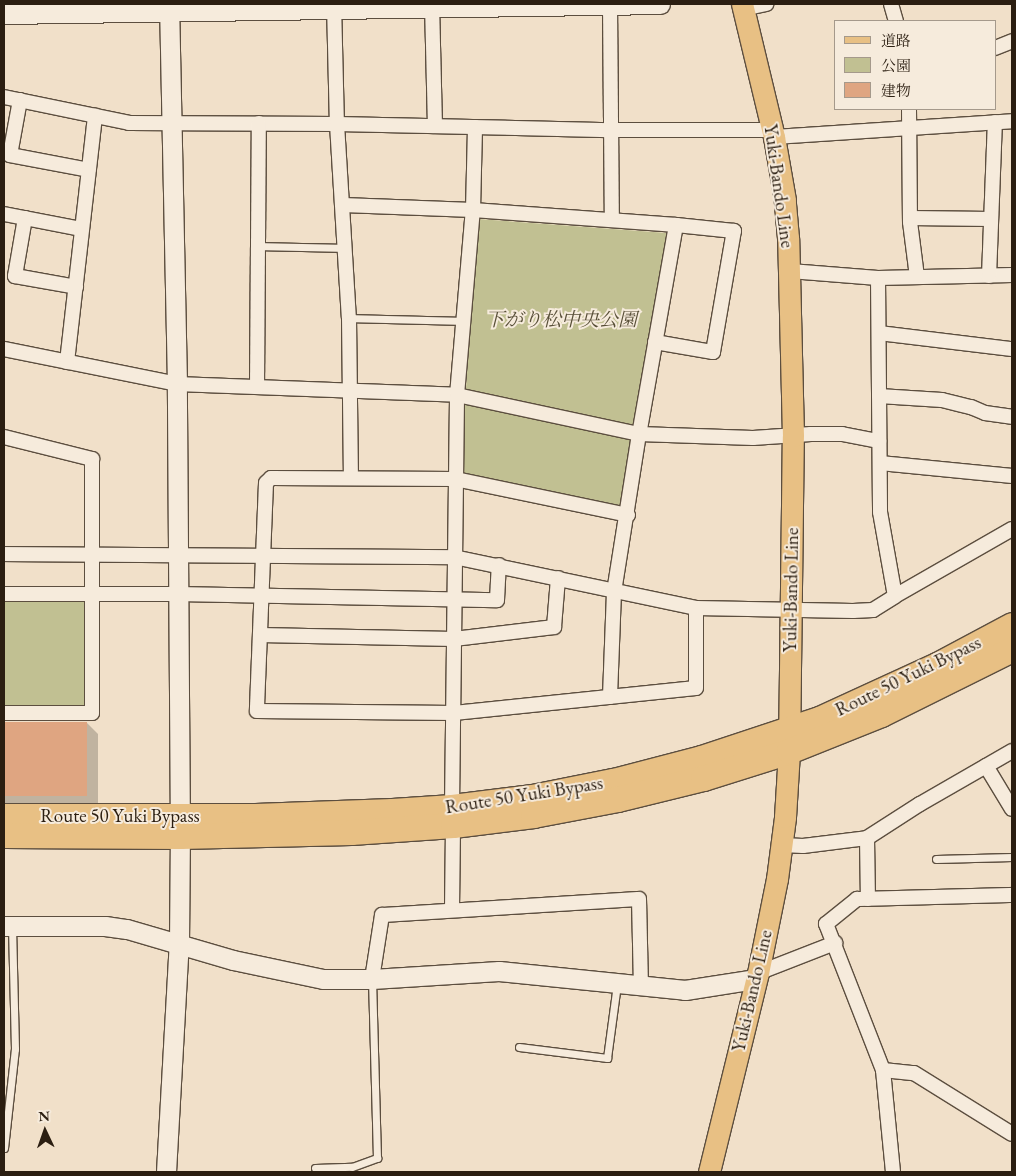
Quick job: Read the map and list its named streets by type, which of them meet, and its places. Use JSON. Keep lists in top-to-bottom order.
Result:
{
  "streets": {
    "highway": ["Route 50 Yuki Bypass"],
    "main road": ["Yuki-Bando Line"]
  },
  "crossings": [
    ["Yuki-Bando Line", "Route 50 Yuki Bypass"]
  ],
  "parks": ["下がり松中央公園"],
  "legend": ["道路", "公園", "建物"],
  "north": "top"
}
